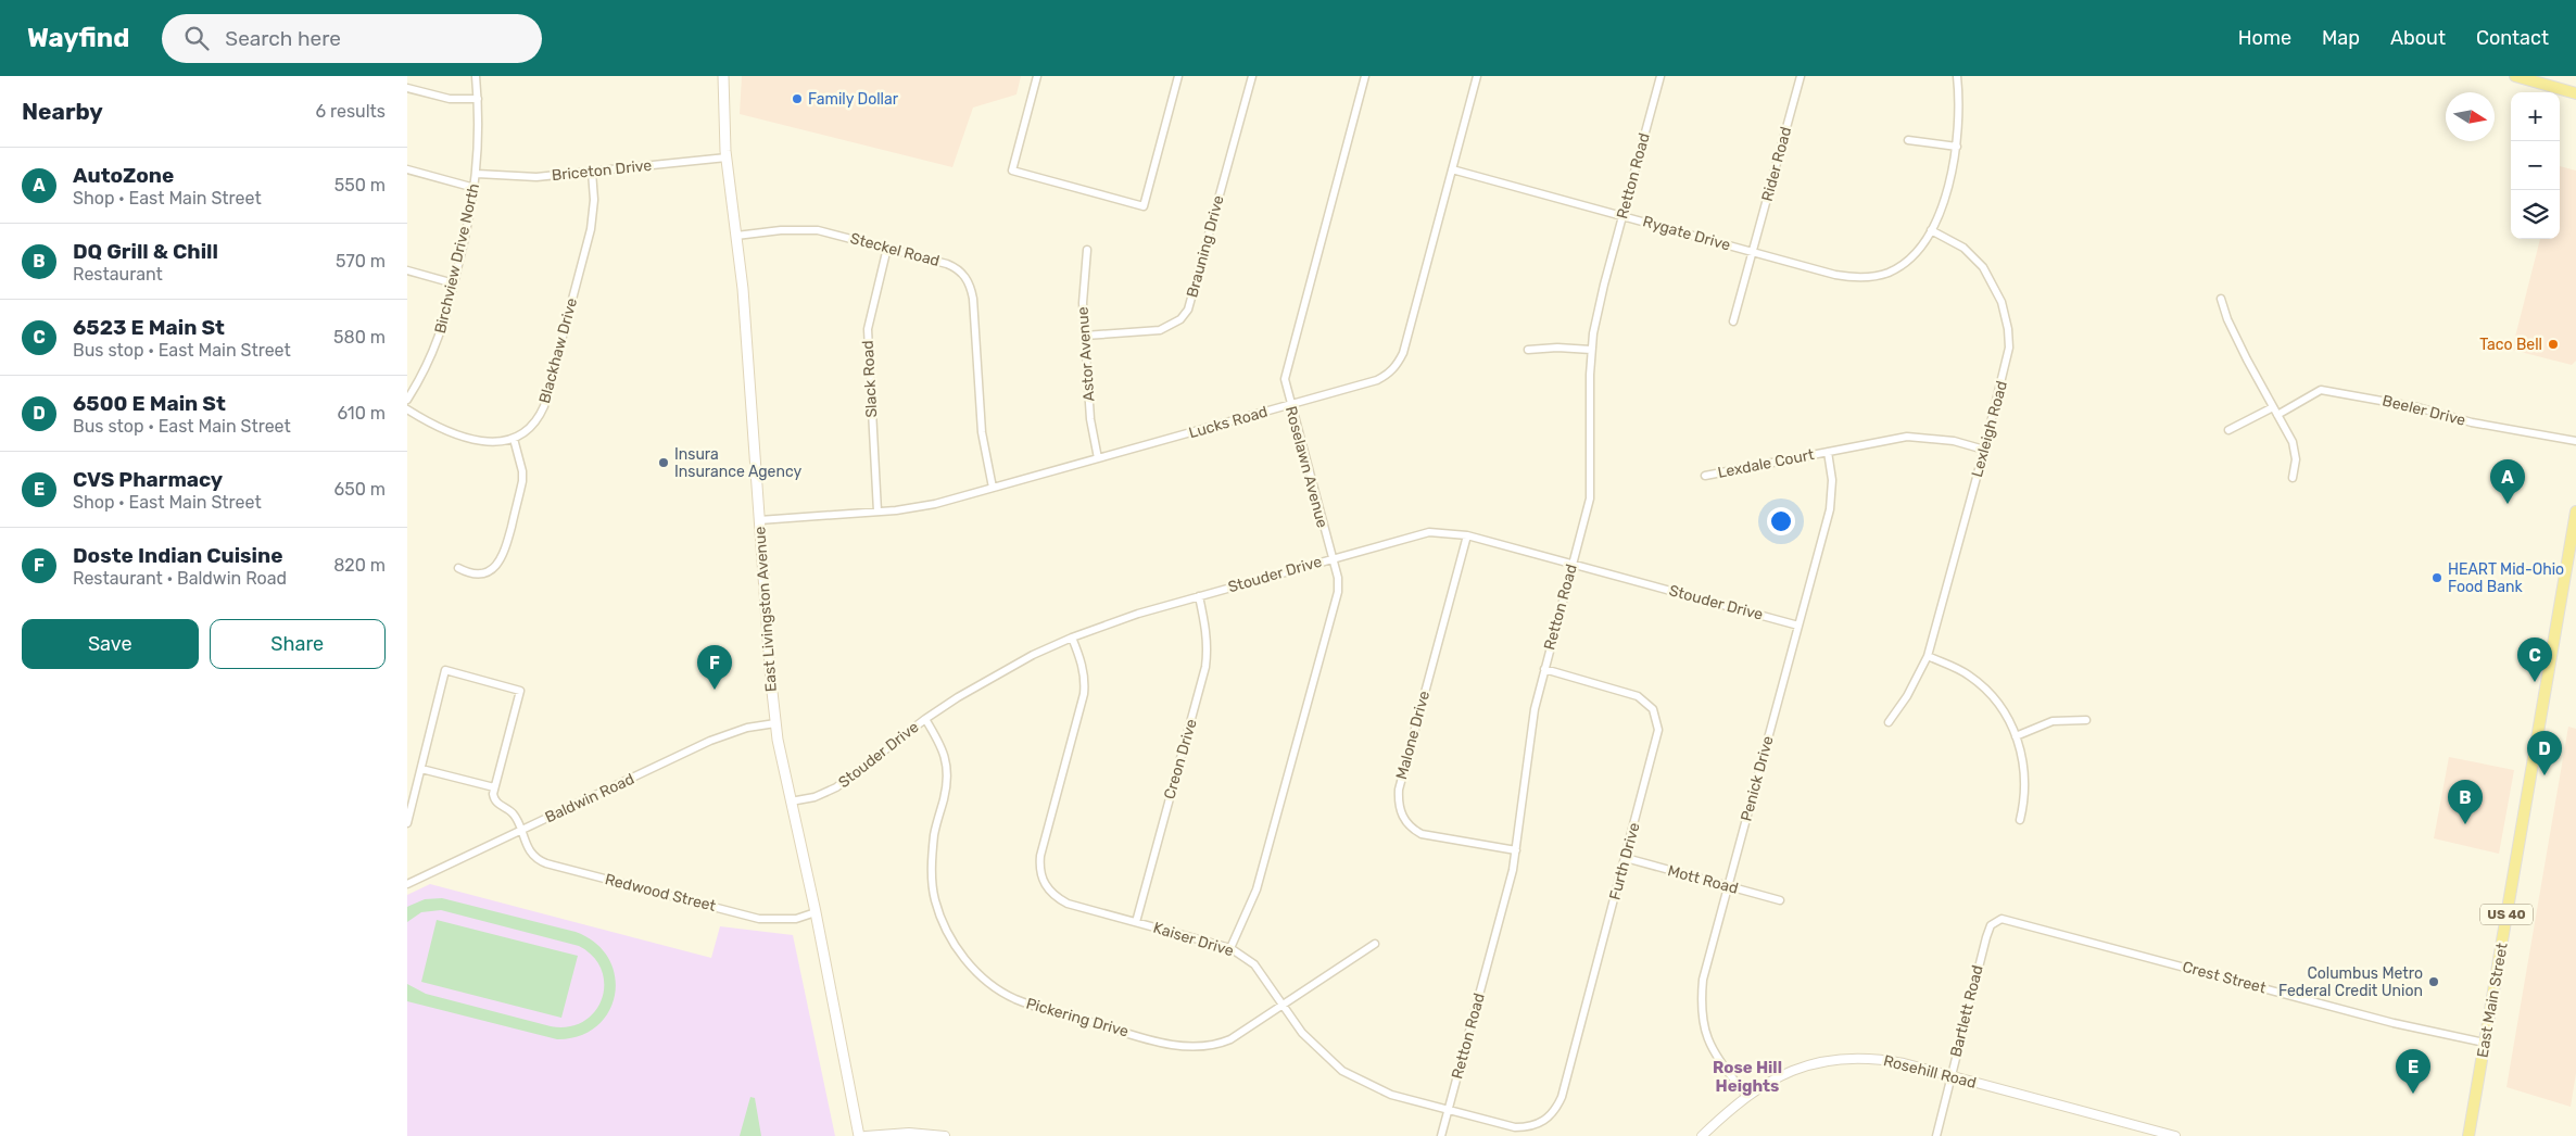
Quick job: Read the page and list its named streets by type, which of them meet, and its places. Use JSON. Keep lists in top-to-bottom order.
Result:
{
  "streets": {
    "main road": ["East Livingston Avenue", "US 40", "East Main Street"],
    "street": [
      "Rider Road",
      "Briceton Drive",
      "Retton Road",
      "Rygate Drive",
      "Brauning Drive",
      "Steckel Road",
      "Birchview Drive North",
      "Blackhaw Drive",
      "Astor Avenue",
      "Slack Road",
      "Beeler Drive",
      "Lucks Road",
      "Lexleigh Road",
      "Lexdale Court",
      "Roselawn Avenue",
      "Stouder Drive",
      "Malone Drive",
      "Creon Drive",
      "Penick Drive",
      "Baldwin Road",
      "Furth Drive",
      "Mott Road",
      "Redwood Street",
      "Kaiser Drive",
      "Crest Street",
      "Bartlett Road",
      "Pickering Drive",
      "Rosehill Road"
    ]
  },
  "crossings": [
    ["Rider Road", "Rygate Drive"],
    ["Briceton Drive", "Birchview Drive North"],
    ["Briceton Drive", "Blackhaw Drive"],
    ["Briceton Drive", "East Livingston Avenue"],
    ["Retton Road", "Rygate Drive"],
    ["Retton Road", "Stouder Drive"],
    ["Retton Road", "Malone Drive"],
    ["Retton Road", "Furth Drive"],
    ["Retton Road", "Kaiser Drive"],
    ["Rygate Drive", "Lucks Road"],
    ["Rygate Drive", "Lexleigh Road"],
    ["Brauning Drive", "Astor Avenue"],
    ["Steckel Road", "Slack Road"],
    ["Steckel Road", "Lucks Road"],
    ["Steckel Road", "East Livingston Avenue"],
    ["Astor Avenue", "Lucks Road"],
    ["Slack Road", "Lucks Road"],
    ["Lucks Road", "Roselawn Avenue"],
    ["Lucks Road", "East Livingston Avenue"],
    ["Lexleigh Road", "Lexdale Court"],
    ["Lexdale Court", "Penick Drive"],
    ["Roselawn Avenue", "Stouder Drive"],
    ["Roselawn Avenue", "Kaiser Drive"],
    ["Stouder Drive", "East Livingston Avenue"],
    ["Stouder Drive", "Malone Drive"],
    ["Stouder Drive", "Creon Drive"],
    ["Stouder Drive", "Penick Drive"],
    ["Stouder Drive", "Kaiser Drive"],
    ["Stouder Drive", "Pickering Drive"],
    ["East Livingston Avenue", "Baldwin Road"],
    ["East Livingston Avenue", "Redwood Street"],
    ["Creon Drive", "Kaiser Drive"],
    ["Penick Drive", "Mott Road"],
    ["Penick Drive", "Rosehill Road"],
    ["Baldwin Road", "Redwood Street"],
    ["Furth Drive", "Mott Road"],
    ["Furth Drive", "Kaiser Drive"],
    ["Kaiser Drive", "Pickering Drive"],
    ["Crest Street", "East Main Street"],
    ["Crest Street", "Bartlett Road"],
    ["Bartlett Road", "Rosehill Road"]
  ],
  "districts": ["Rose Hill Heights"],
  "places": [
    "Family Dollar",
    "Taco Bell",
    "Insura Insurance Agency",
    "HEART Mid-Ohio Food Bank",
    "Columbus Metro Federal Credit Union"
  ],
  "north": "right",
  "page": {
    "header": "Wayfind",
    "search": "Search here",
    "nav": [
      "Home",
      "Map",
      "About",
      "Contact"
    ],
    "heading": ["Nearby", "6 results"],
    "map_buttons": ["+", "−"],
    "list": [
      {
        "mark": "A",
        "name": "AutoZone",
        "note": "Shop · East Main Street",
        "value": "550 m"
      },
      {
        "mark": "B",
        "name": "DQ Grill & Chill",
        "note": "Restaurant",
        "value": "570 m"
      },
      {
        "mark": "C",
        "name": "6523 E Main St",
        "note": "Bus stop · East Main Street",
        "value": "580 m"
      },
      {
        "mark": "D",
        "name": "6500 E Main St",
        "note": "Bus stop · East Main Street",
        "value": "610 m"
      },
      {
        "mark": "E",
        "name": "CVS Pharmacy",
        "note": "Shop · East Main Street",
        "value": "650 m"
      },
      {
        "mark": "F",
        "name": "Doste Indian Cuisine",
        "note": "Restaurant · Baldwin Road",
        "value": "820 m"
      }
    ],
    "pins": [
      "A",
      "C",
      "F",
      "D",
      "B",
      "E"
    ],
    "buttons": ["Save", "Share"]
  }
}
